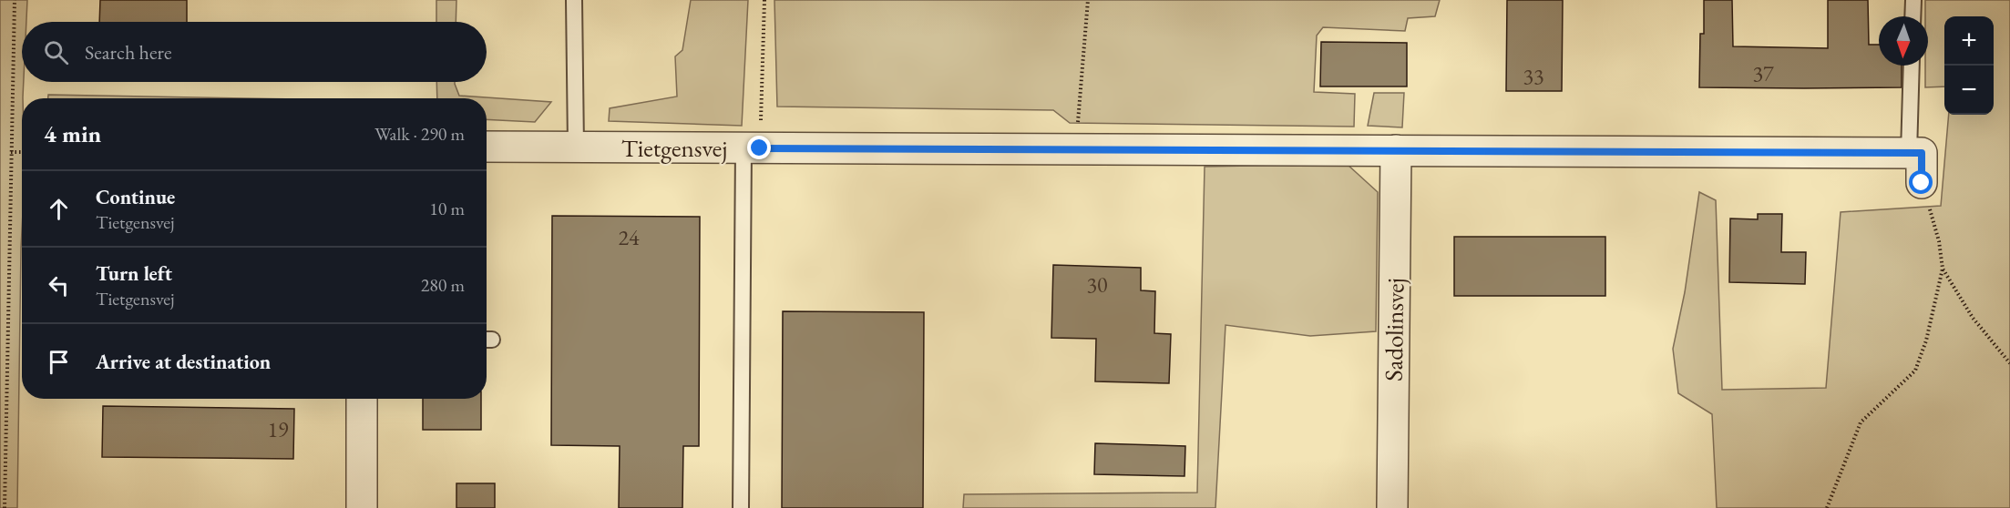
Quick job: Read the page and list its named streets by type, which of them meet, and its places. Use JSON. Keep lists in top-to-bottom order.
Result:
{
  "streets": {
    "street": ["Tietgensvej", "Sadolinsvej"]
  },
  "crossings": [
    ["Tietgensvej", "Sadolinsvej"]
  ],
  "house_numbers": [
    "37",
    "33",
    "24",
    "30",
    "19"
  ],
  "north": "bottom",
  "page": {
    "map_buttons": ["+", "−"],
    "search": "Search here",
    "heading": ["4 min", "Walk · 290 m"],
    "list": [
      ["Continue", "Tietgensvej", "10 m"],
      ["Turn left", "Tietgensvej", "280 m"],
      "Arrive at destination"
    ]
  }
}
